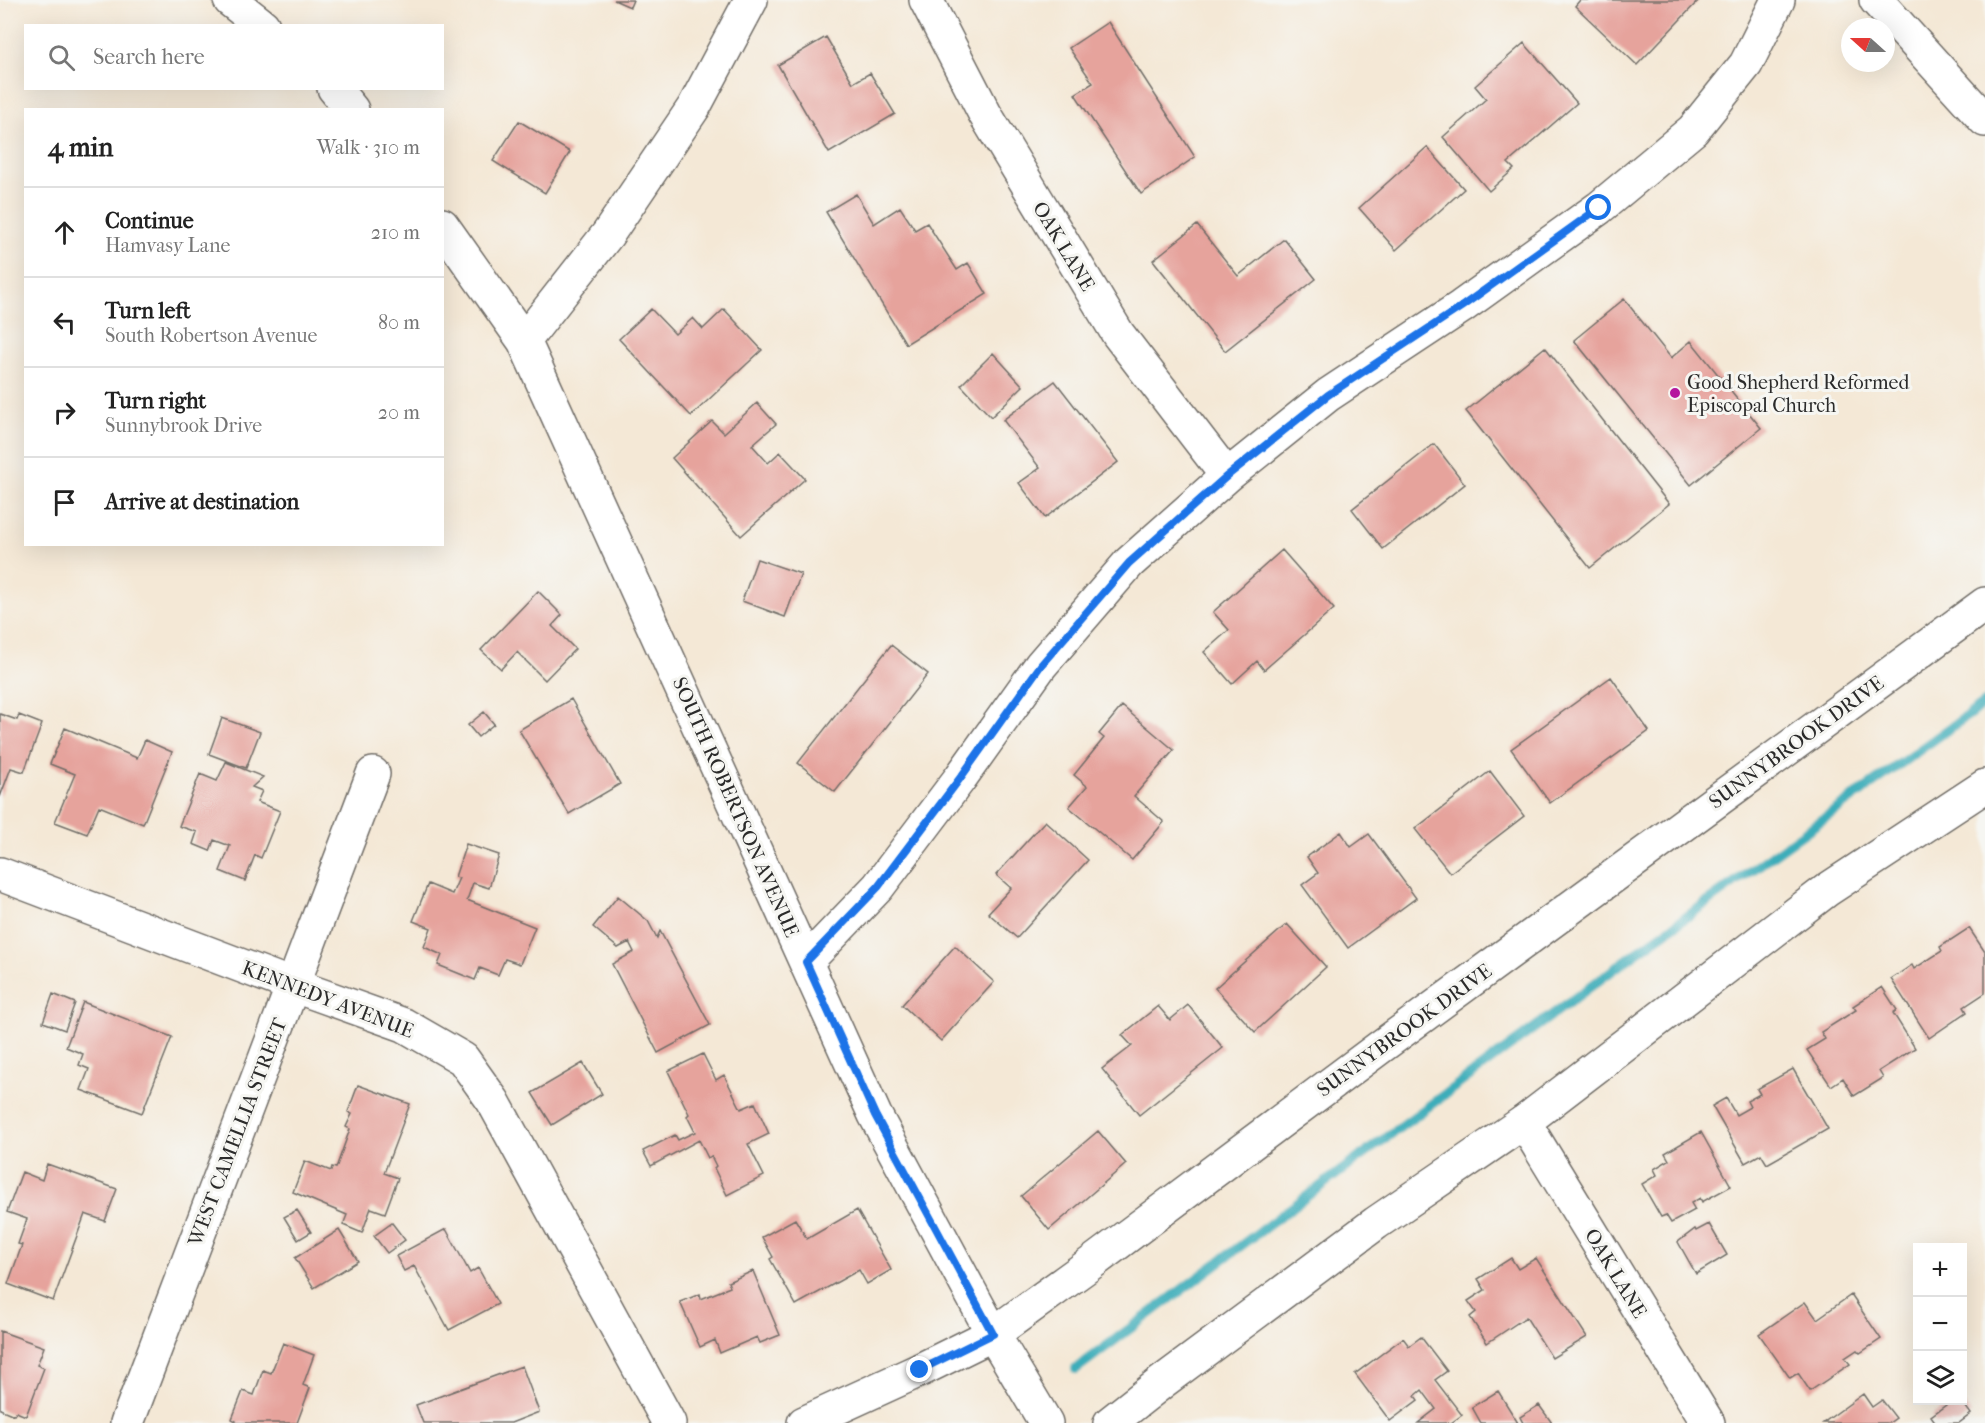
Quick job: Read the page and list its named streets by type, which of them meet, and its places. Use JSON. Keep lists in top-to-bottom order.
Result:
{
  "streets": {
    "street": [
      "OAK LANE",
      "SUNNYBROOK DRIVE",
      "SOUTH ROBERTSON AVENUE",
      "KENNEDY AVENUE",
      "WEST CAMELLIA STREET"
    ]
  },
  "crossings": [
    ["SUNNYBROOK DRIVE", "SOUTH ROBERTSON AVENUE"],
    ["KENNEDY AVENUE", "WEST CAMELLIA STREET"]
  ],
  "places": ["Good Shepherd Reformed Episcopal Church"],
  "north": "left",
  "page": {
    "search": "Search here",
    "heading": ["4 min", "Walk · 310 m"],
    "list": [
      ["Continue", "Hamvasy Lane", "210 m"],
      ["Turn left", "South Robertson Avenue", "80 m"],
      ["Turn right", "Sunnybrook Drive", "20 m"],
      "Arrive at destination"
    ],
    "map_buttons": ["+", "−"]
  }
}
